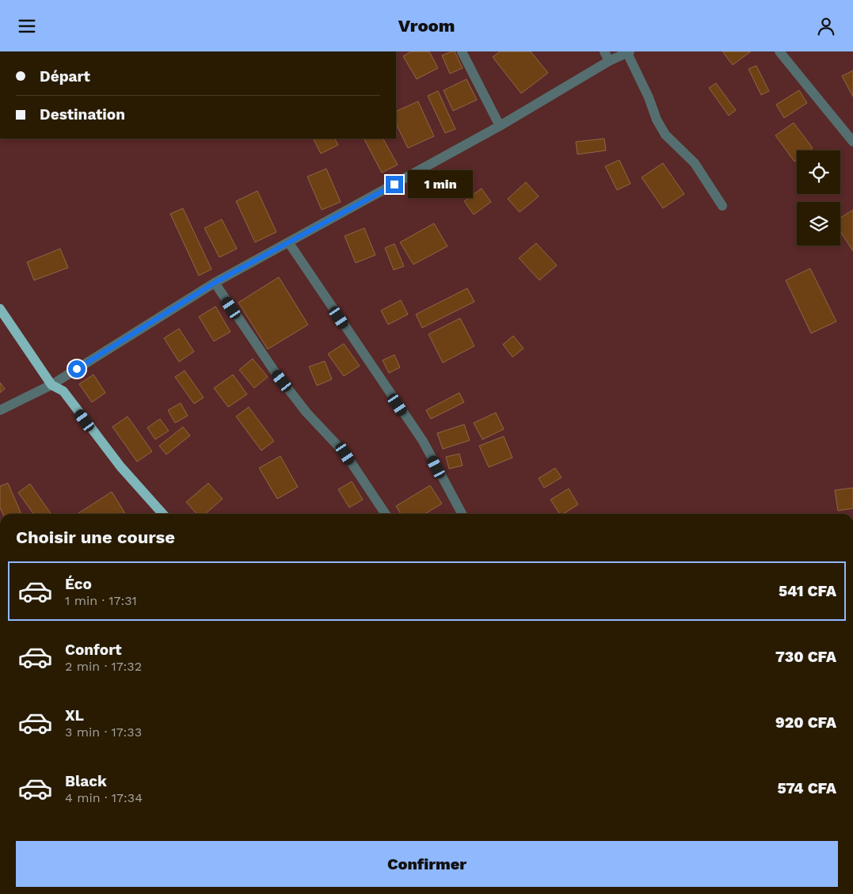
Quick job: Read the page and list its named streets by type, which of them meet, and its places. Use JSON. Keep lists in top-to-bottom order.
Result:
{
  "page": {
    "header": "Vroom",
    "banner": ["Départ", "Destination"],
    "bubble": "1 min",
    "heading": "Choisir une course",
    "list": [
      {
        "name": "Éco",
        "note": "1 min · 17:31",
        "value": "541 CFA"
      },
      {
        "name": "Confort",
        "note": "2 min · 17:32",
        "value": "730 CFA"
      },
      {
        "name": "XL",
        "note": "3 min · 17:33",
        "value": "920 CFA"
      },
      {
        "name": "Black",
        "note": "4 min · 17:34",
        "value": "574 CFA"
      }
    ],
    "buttons": "Confirmer"
  }
}
